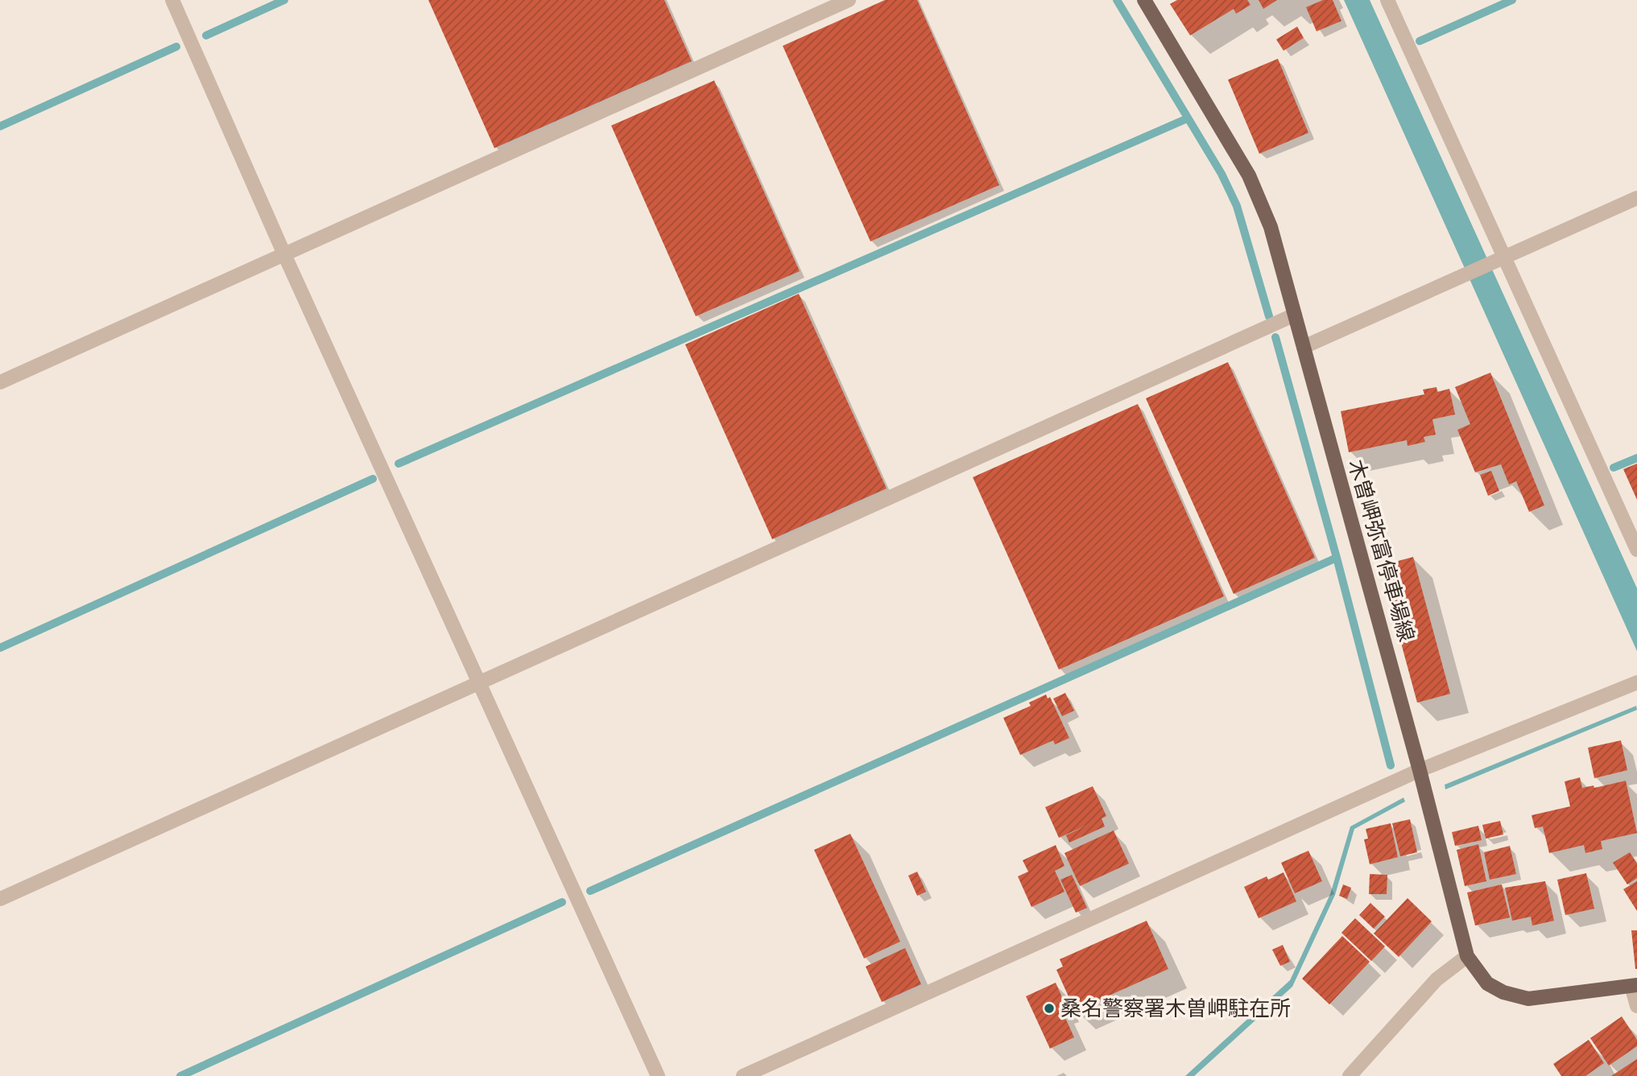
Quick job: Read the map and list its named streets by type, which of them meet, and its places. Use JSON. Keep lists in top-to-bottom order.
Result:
{
  "streets": {
    "main road": ["木曽岬弥富停車場線"]
  },
  "places": ["桑名警察署木曽岬駐在所"]
}
